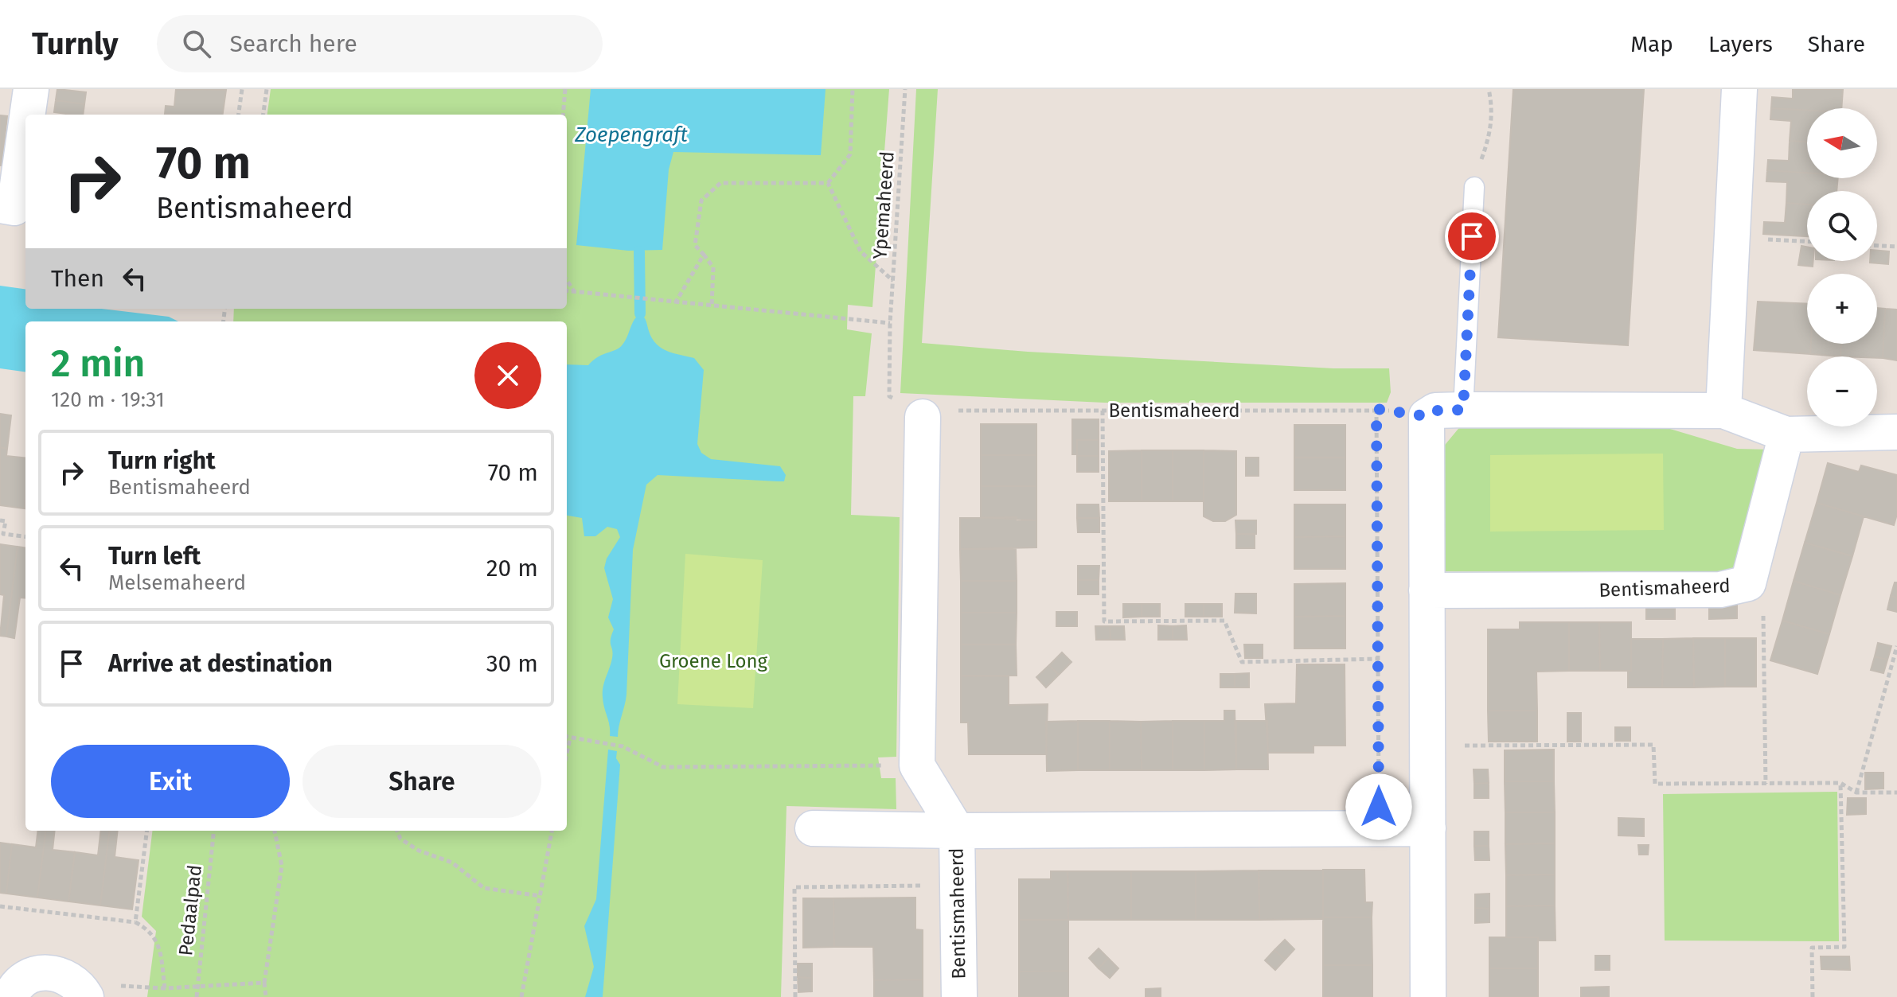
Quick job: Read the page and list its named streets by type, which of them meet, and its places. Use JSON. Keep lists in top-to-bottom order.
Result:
{
  "streets": {
    "street": ["Bentismaheerd"],
    "path": ["Ypemaheerd", "Pedaalpad"]
  },
  "water": ["Zoepengraft"],
  "parks": ["Groene Long"],
  "north": "left",
  "page": {
    "header": "Turnly",
    "search": "Search here",
    "nav": ["Map", "Layers", "Share"],
    "map_buttons": ["+", "−"],
    "turn": ["70 m", "Bentismaheerd"],
    "then": "Then",
    "heading": ["2 min", "120 m · 19:31"],
    "list": [
      {
        "name": "Turn right",
        "note": "Bentismaheerd",
        "value": "70 m"
      },
      {
        "name": "Turn left",
        "note": "Melsemaheerd",
        "value": "20 m"
      },
      {
        "name": "Arrive at destination",
        "value": "30 m"
      }
    ],
    "buttons": ["Exit", "Share"]
  }
}
